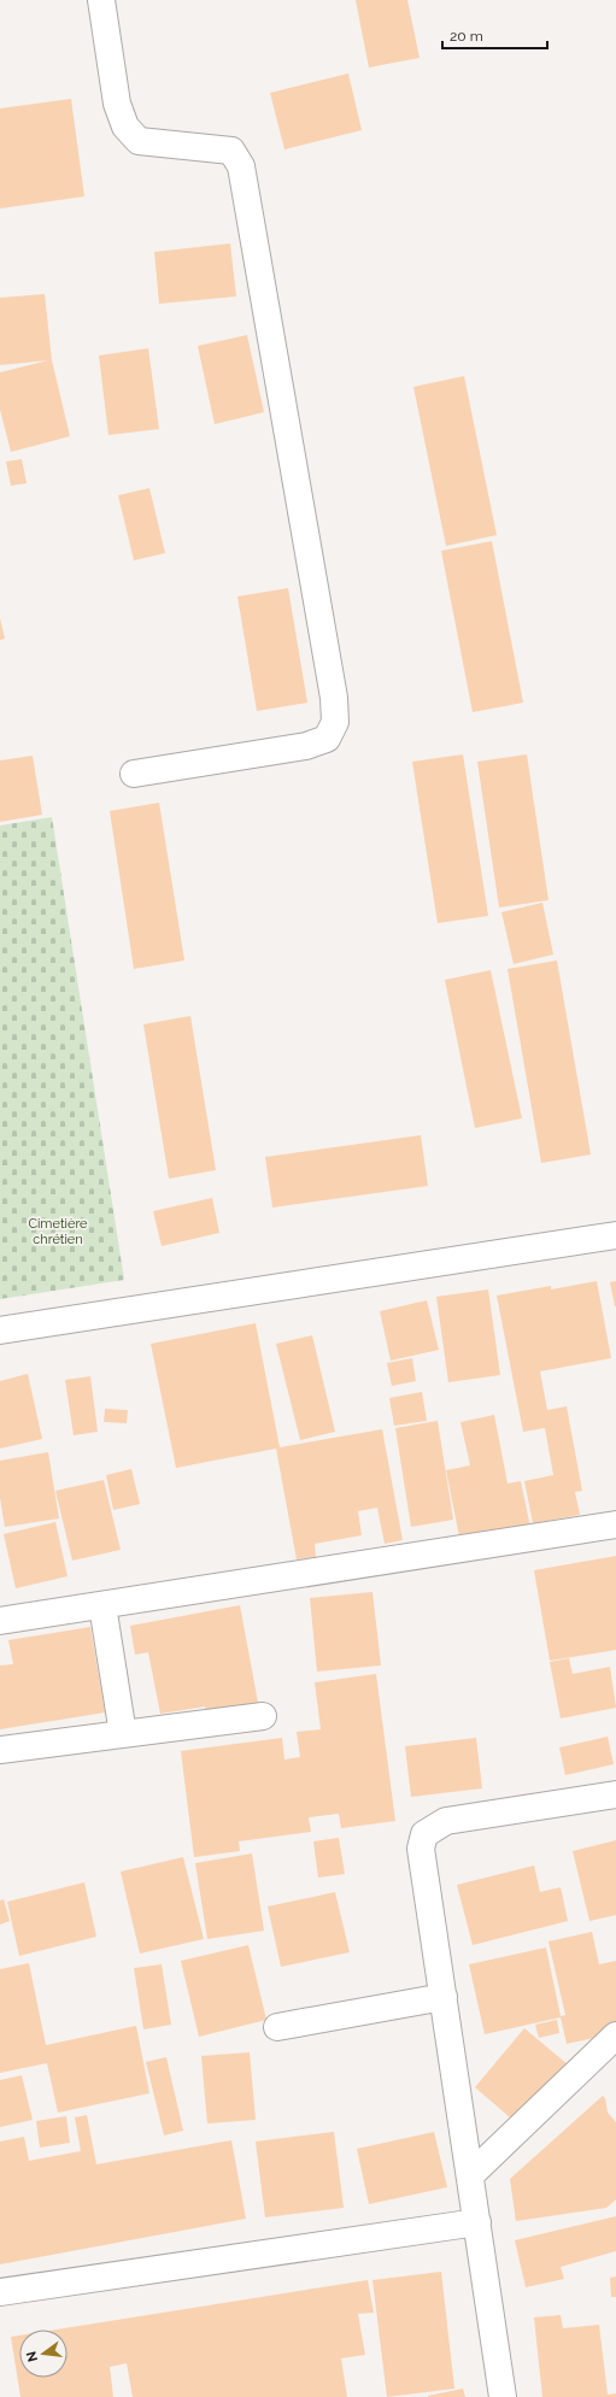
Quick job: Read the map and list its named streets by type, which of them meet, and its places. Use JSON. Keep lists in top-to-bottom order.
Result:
{
  "parks": ["Cimetière chrétien"],
  "scale_bar": "20 m",
  "north": "left"
}
